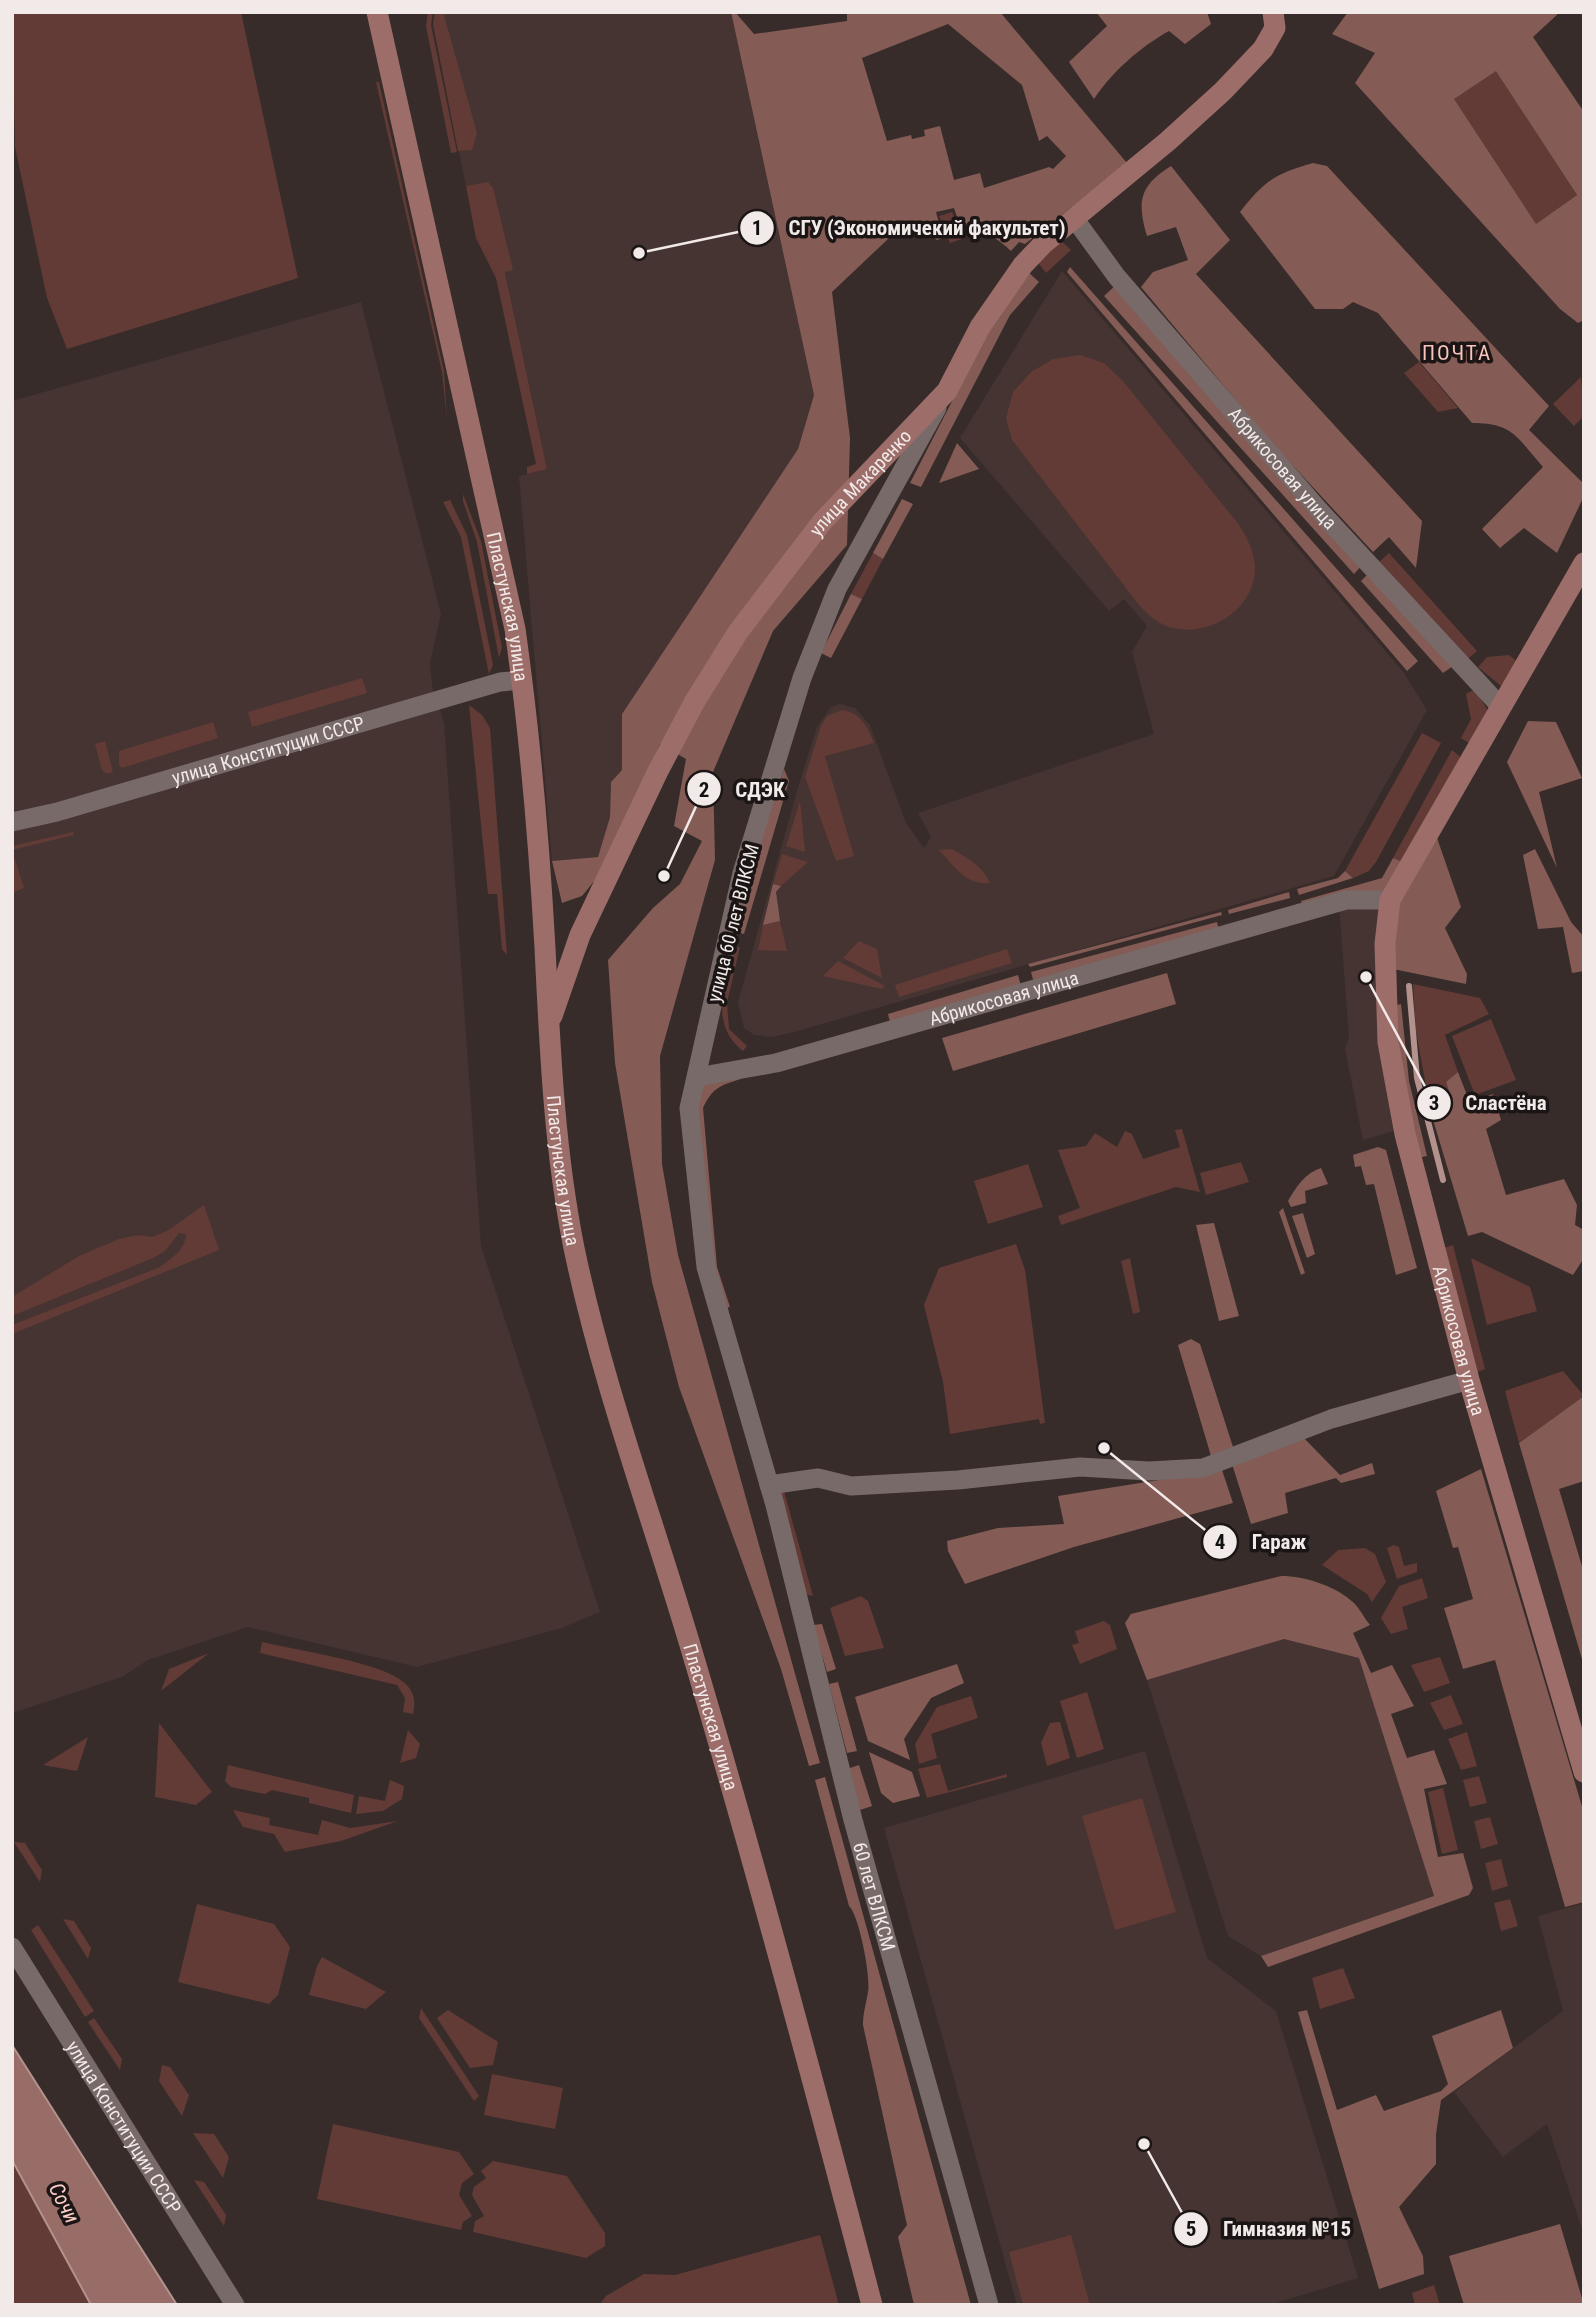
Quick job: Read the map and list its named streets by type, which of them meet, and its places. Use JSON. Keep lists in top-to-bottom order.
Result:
{
  "streets": {
    "street": [
      "Абрикосовая улица",
      "улица Макаренко",
      "Пластунская улица",
      "улица Конституции СССР",
      "улица 60 лет ВЛКСМ",
      "60 лет ВЛКСМ"
    ]
  },
  "crossings": [
    ["Абрикосовая улица", "улица Макаренко"],
    ["Абрикосовая улица", "улица 60 лет ВЛКСМ"],
    ["улица Макаренко", "Пластунская улица"],
    ["улица Макаренко", "улица 60 лет ВЛКСМ"],
    ["Пластунская улица", "улица Конституции СССР"],
    ["улица 60 лет ВЛКСМ", "60 лет ВЛКСМ"]
  ],
  "districts": ["ПОЧТА"],
  "water": ["Сочи"],
  "places": [
    "СГУ (Экономичекий факультет)",
    "СДЭК",
    "Сластёна",
    "Гараж",
    "Гимназия №15"
  ]
}
